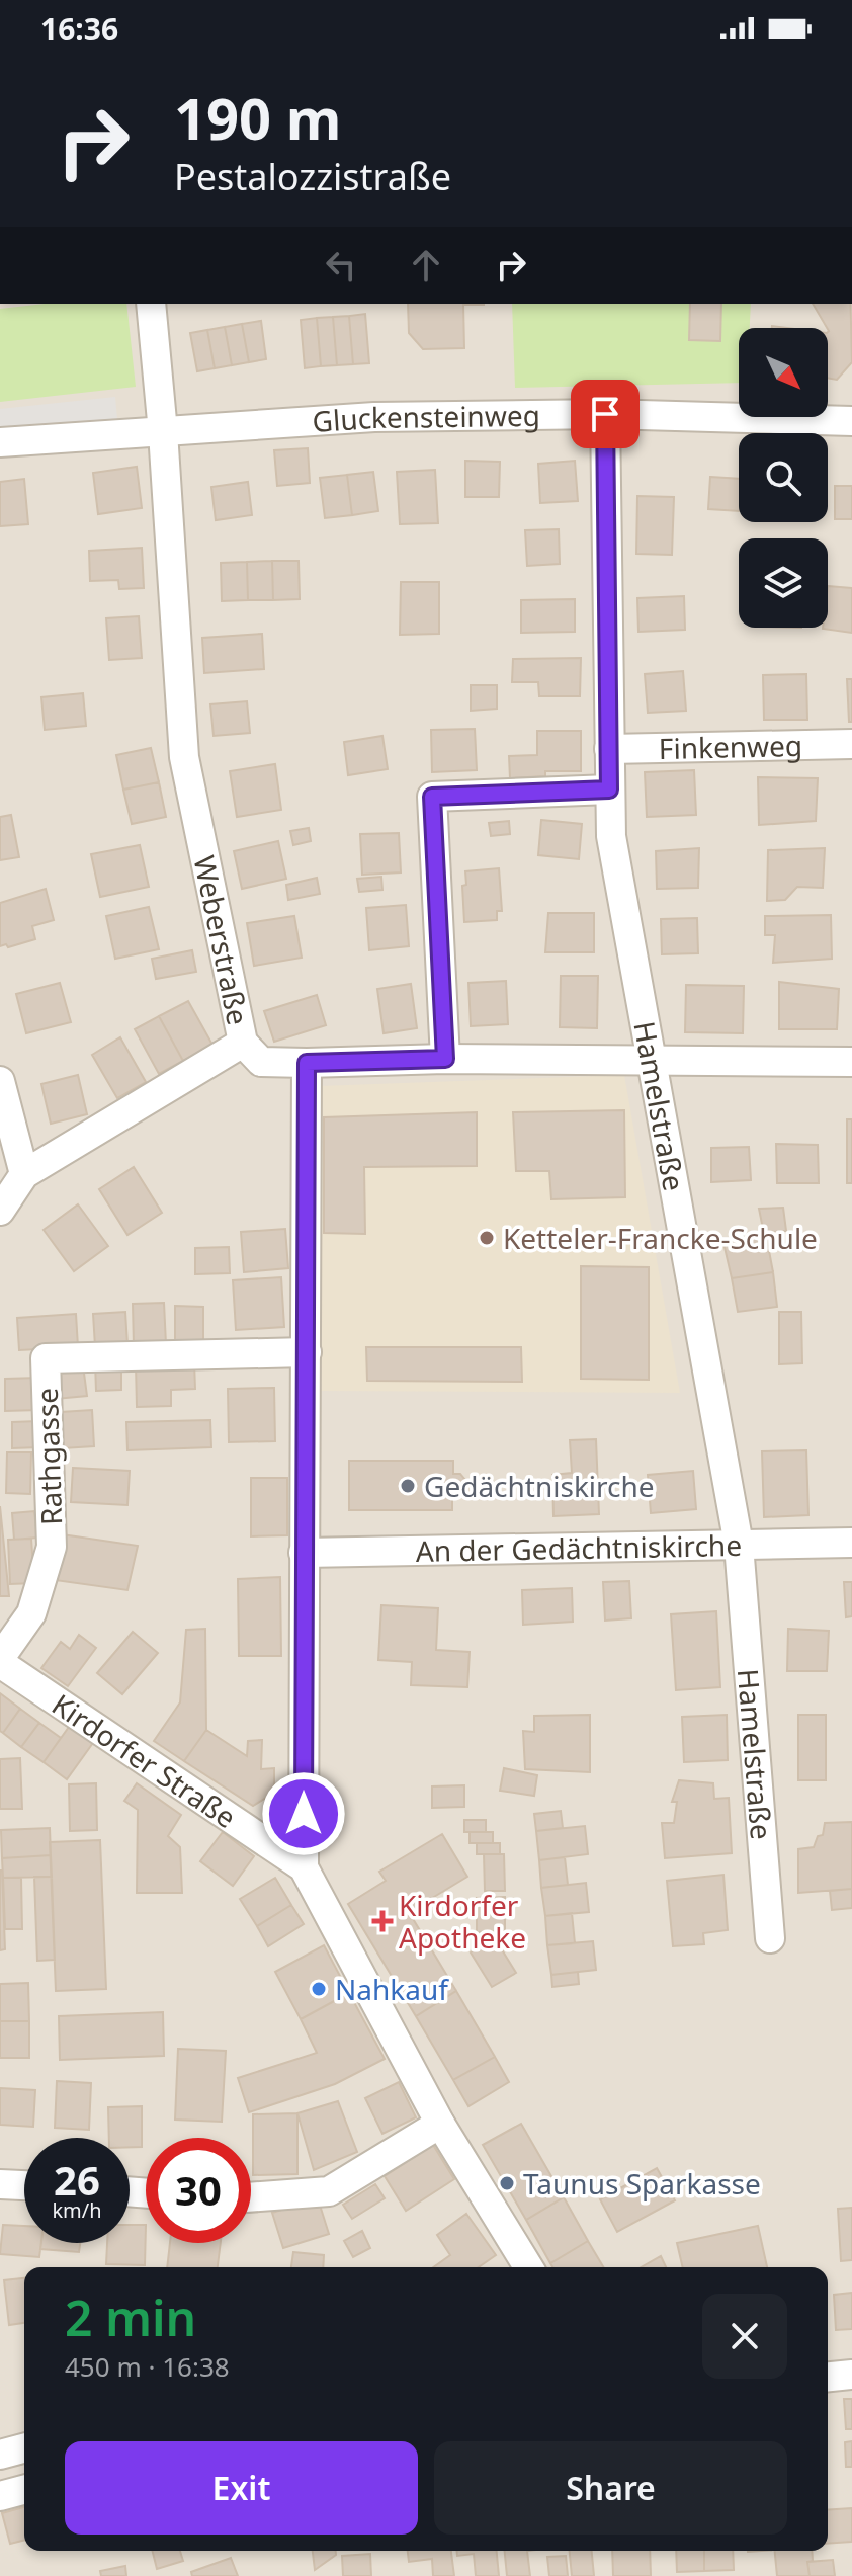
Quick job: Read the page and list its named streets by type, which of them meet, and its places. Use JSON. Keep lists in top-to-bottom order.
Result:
{
  "streets": {
    "street": [
      "Gluckensteinweg",
      "Finkenweg",
      "Weberstraße",
      "Hamelstraße",
      "Rathgasse",
      "An der Gedächtniskirche",
      "Kirdorfer Straße"
    ]
  },
  "crossings": [
    ["Gluckensteinweg", "Weberstraße"],
    ["Gluckensteinweg", "Hamelstraße"],
    ["Finkenweg", "Hamelstraße"],
    ["Weberstraße", "Hamelstraße"],
    ["Hamelstraße", "An der Gedächtniskirche"],
    ["Rathgasse", "Kirdorfer Straße"]
  ],
  "places": {
    "other": [
      "Ketteler-Francke-Schule",
      "Gedächtniskirche",
      "Nahkauf",
      "Taunus Sparkasse"
    ],
    "health": ["Kirdorfer Apotheke"]
  },
  "north": "bottom right",
  "page": {
    "status": "16:36",
    "turn": ["190 m", "Pestalozzistraße"],
    "speed": "26 km/h",
    "limit": "30",
    "heading": ["2 min", "450 m · 16:38"],
    "buttons": ["Exit", "Share"]
  }
}
